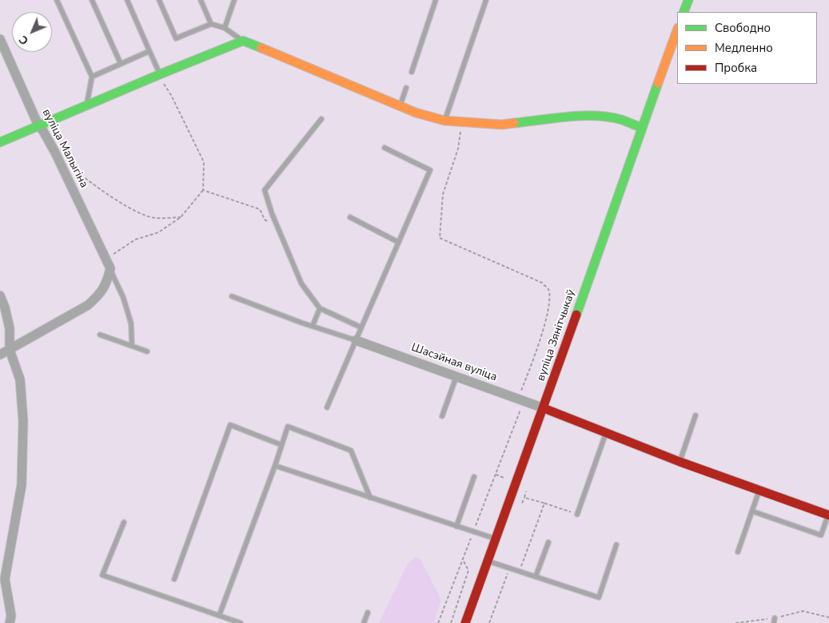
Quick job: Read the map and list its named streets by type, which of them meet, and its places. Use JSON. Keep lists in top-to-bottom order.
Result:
{
  "streets": {
    "street": ["вуліца Малыгіна", "вуліца Зянітчыкаў", "Шасэйная вуліца"]
  },
  "crossings": [
    ["вуліца Зянітчыкаў", "Шасэйная вуліца"]
  ],
  "legend": ["Свободно", "Медленно", "Пробка"],
  "north": "bottom left"
}
